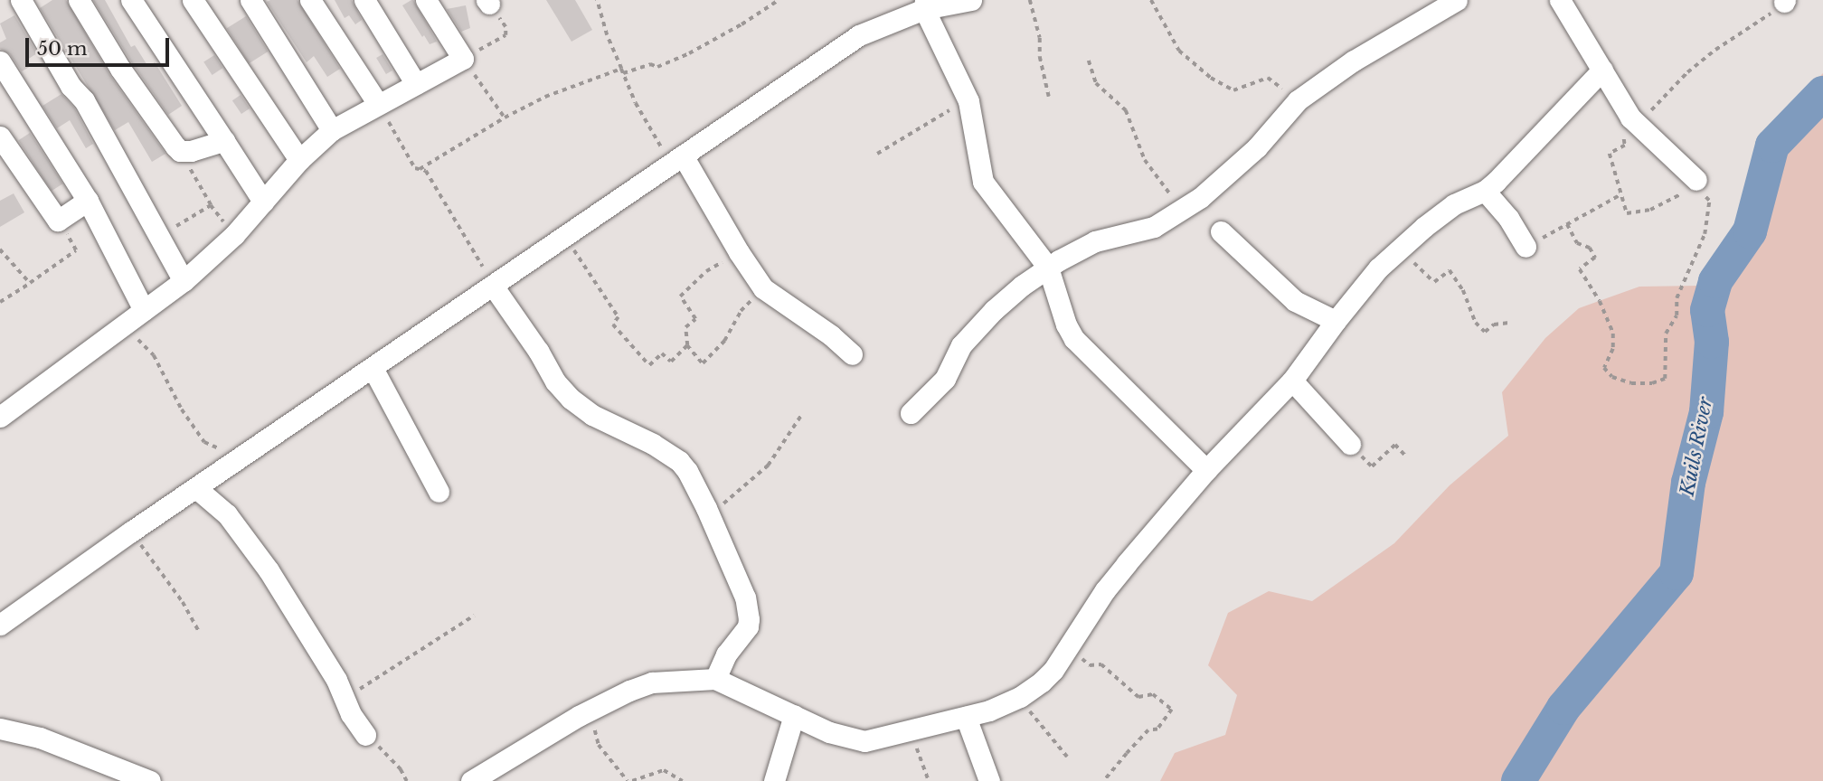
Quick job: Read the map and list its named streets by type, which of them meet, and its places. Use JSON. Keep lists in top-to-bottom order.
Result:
{
  "water": ["Kuils River"],
  "scale_bar": "50 m"
}
